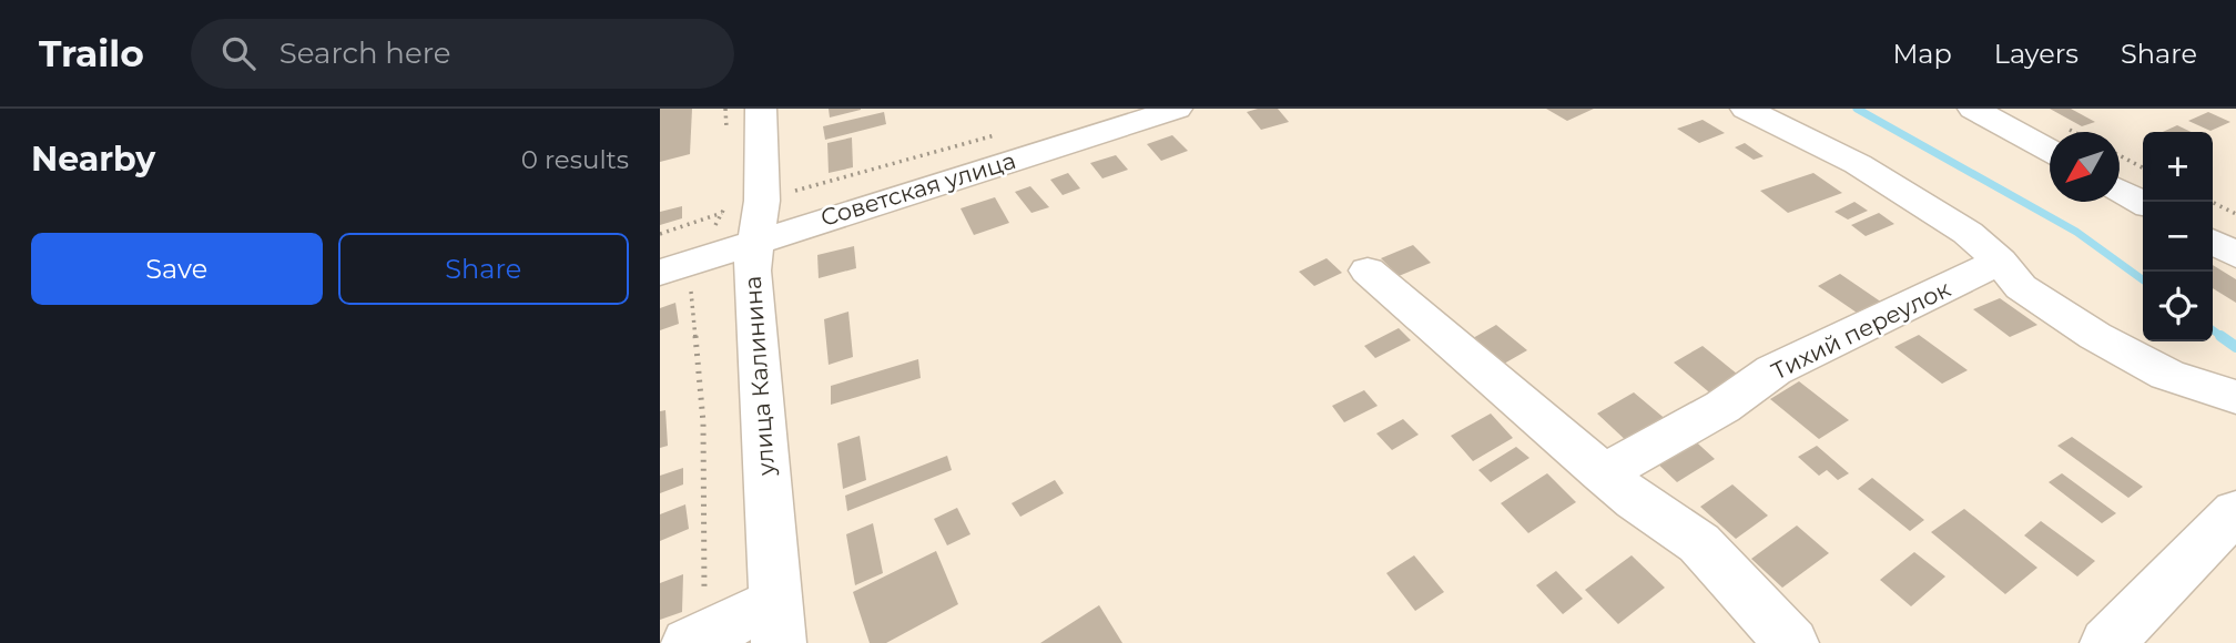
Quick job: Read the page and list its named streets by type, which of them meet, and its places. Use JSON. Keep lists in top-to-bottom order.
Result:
{
  "streets": {
    "street": ["Советская улица", "Тихий переулок", "улица Калинина"]
  },
  "crossings": [
    ["Советская улица", "улица Калинина"]
  ],
  "north": "bottom left",
  "page": {
    "header": "Trailo",
    "search": "Search here",
    "nav": ["Map", "Layers", "Share"],
    "heading": ["Nearby", "0 results"],
    "map_buttons": ["+", "−"],
    "buttons": ["Save", "Share"]
  }
}
